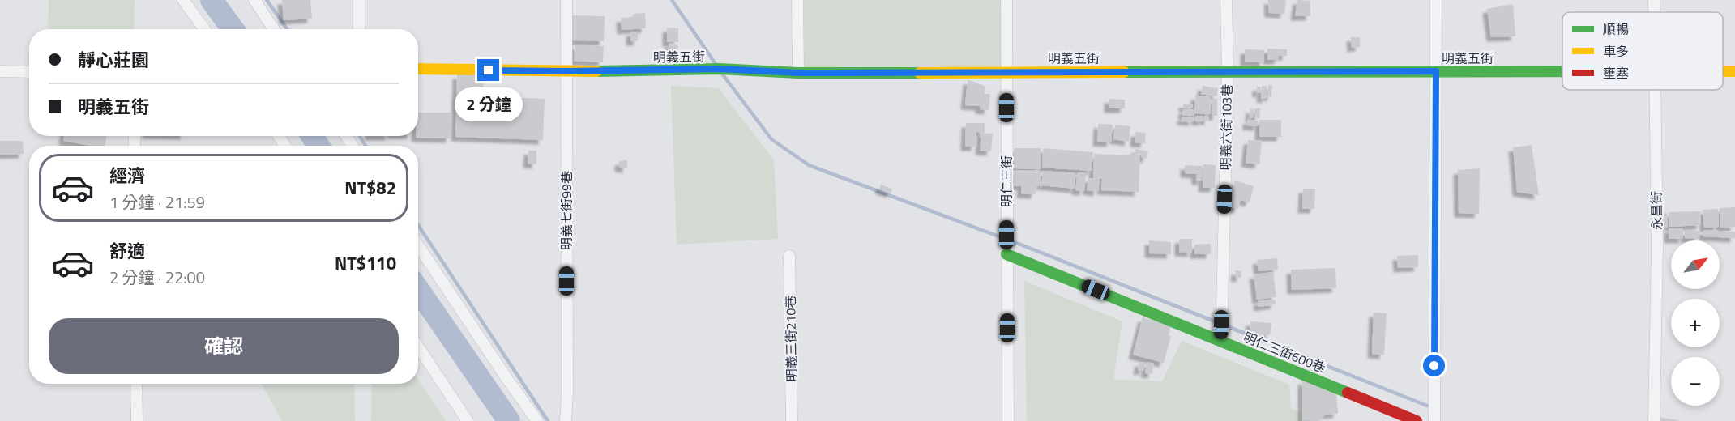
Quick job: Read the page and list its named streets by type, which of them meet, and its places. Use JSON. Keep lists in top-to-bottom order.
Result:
{
  "streets": {
    "street": [
      "明義五街",
      "明義六街103巷",
      "明仁三街",
      "明義七街99巷",
      "永昌街",
      "明義三街210巷",
      "明仁三街600巷"
    ]
  },
  "crossings": [
    ["明義五街", "明義六街103巷"],
    ["明義五街", "明仁三街"],
    ["明義五街", "明義七街99巷"],
    ["明義六街103巷", "明仁三街600巷"],
    ["明仁三街", "明仁三街600巷"]
  ],
  "legend": ["順暢", "車多", "壅塞"],
  "north": "top right",
  "page": {
    "banner": ["靜心莊園", "明義五街"],
    "bubble": "2 分鐘",
    "list": [
      {
        "name": "經濟",
        "note": "1 分鐘 · 21:59",
        "value": "NT$82"
      },
      {
        "name": "舒適",
        "note": "2 分鐘 · 22:00",
        "value": "NT$110"
      }
    ],
    "map_buttons": ["+", "−"],
    "buttons": "確認"
  }
}
